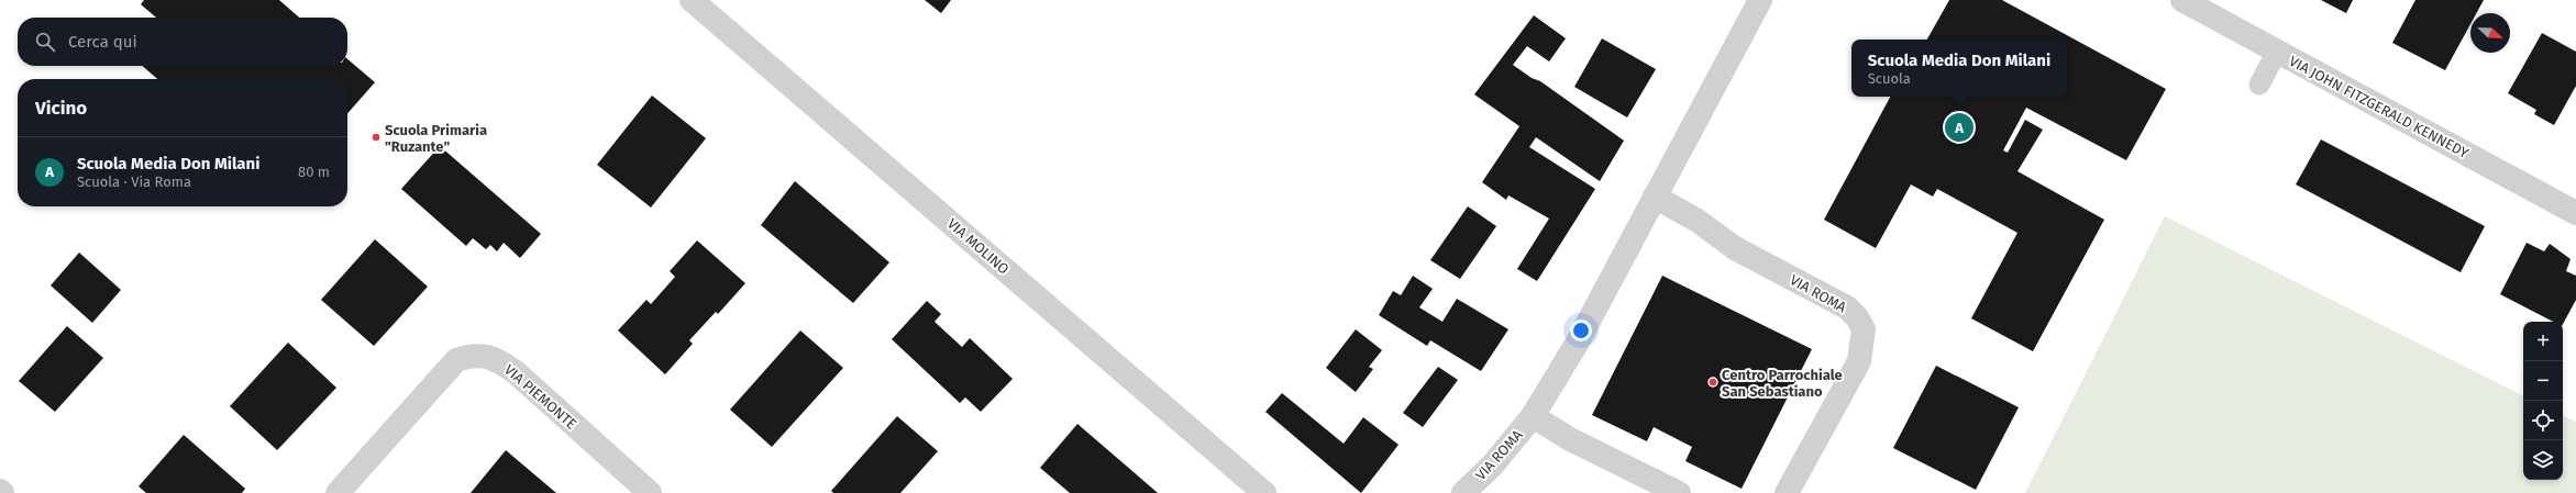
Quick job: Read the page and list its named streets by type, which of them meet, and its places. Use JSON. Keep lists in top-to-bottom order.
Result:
{
  "streets": {
    "street": [
      "VIA JOHN FITZGERALD KENNEDY",
      "VIA MOLINO",
      "VIA ROMA",
      "VIA PIEMONTE"
    ]
  },
  "places": ["Scuola Primaria \"Ruzante\"", "Centro Parrochiale San Sebastiano"],
  "north": "bottom right",
  "page": {
    "search": "Cerca qui",
    "popup": ["Scuola Media Don Milani", "Scuola"],
    "heading": "Vicino",
    "pins": "A",
    "list": [
      {
        "mark": "A",
        "name": "Scuola Media Don Milani",
        "note": "Scuola · Via Roma",
        "value": "80 m"
      }
    ],
    "map_buttons": ["+", "−"]
  }
}
